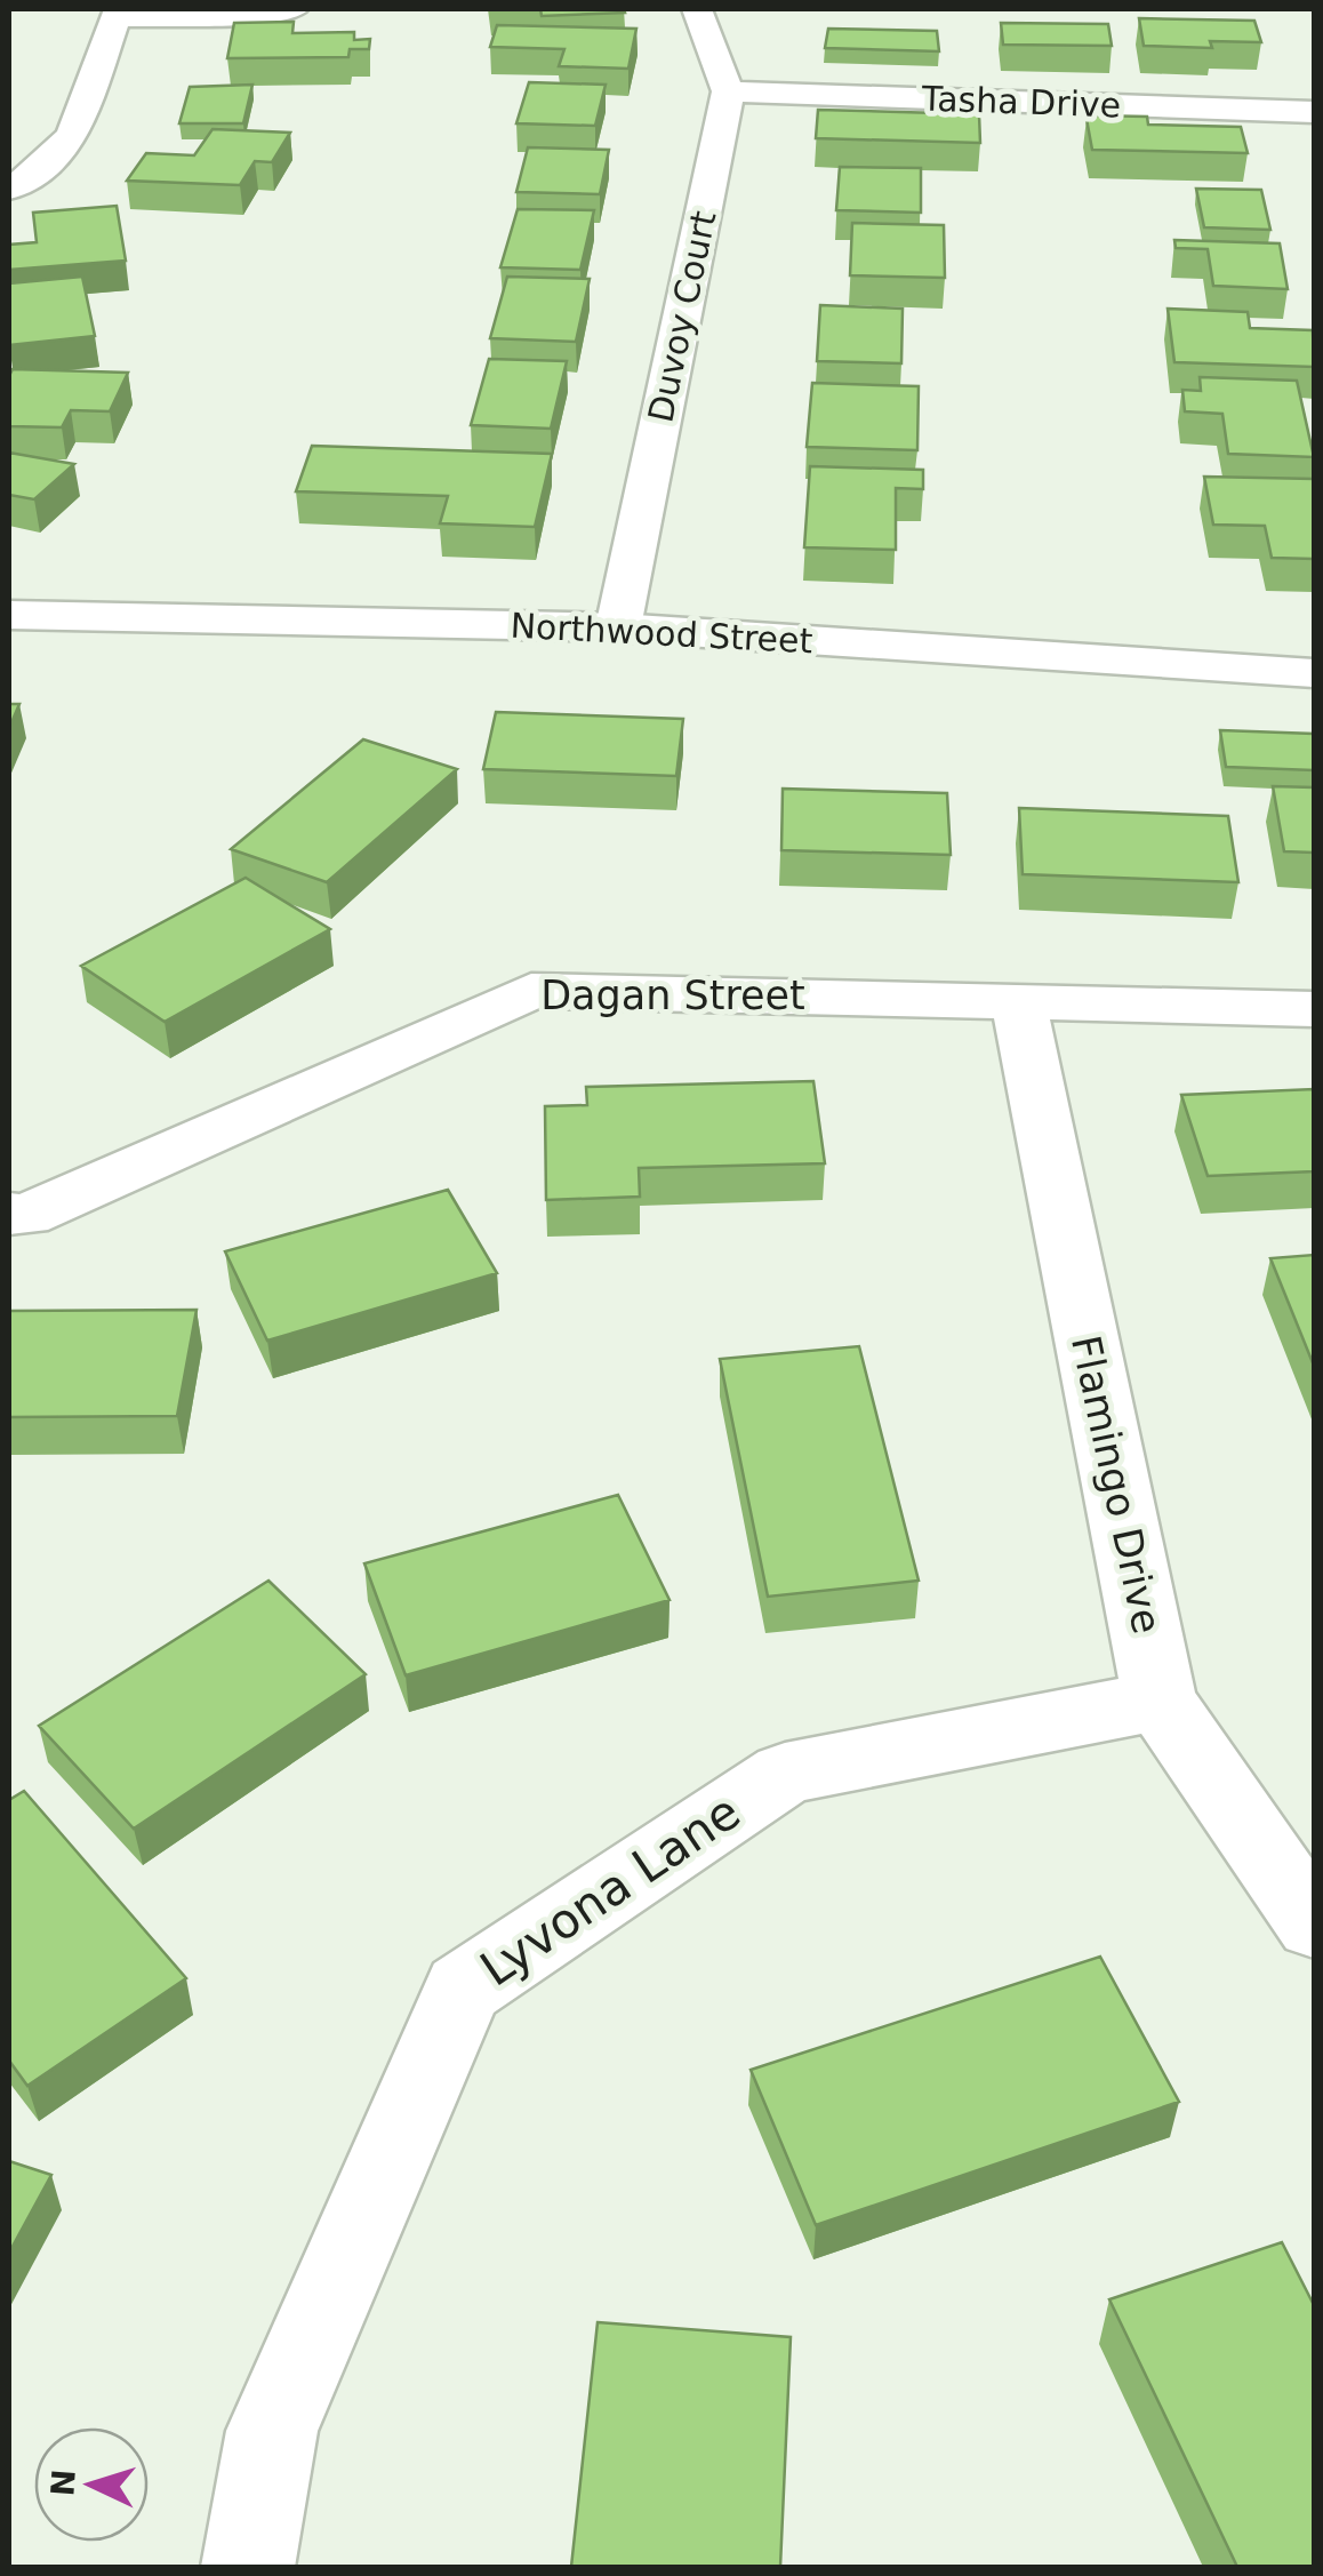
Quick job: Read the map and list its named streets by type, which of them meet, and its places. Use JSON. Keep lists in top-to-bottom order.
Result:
{
  "streets": {
    "street": [
      "Tasha Drive",
      "Duvoy Court",
      "Northwood Street",
      "Dagan Street",
      "Flamingo Drive",
      "Lyvona Lane"
    ]
  },
  "crossings": [
    ["Tasha Drive", "Duvoy Court"],
    ["Duvoy Court", "Northwood Street"],
    ["Dagan Street", "Flamingo Drive"],
    ["Flamingo Drive", "Lyvona Lane"]
  ],
  "north": "left"
}
